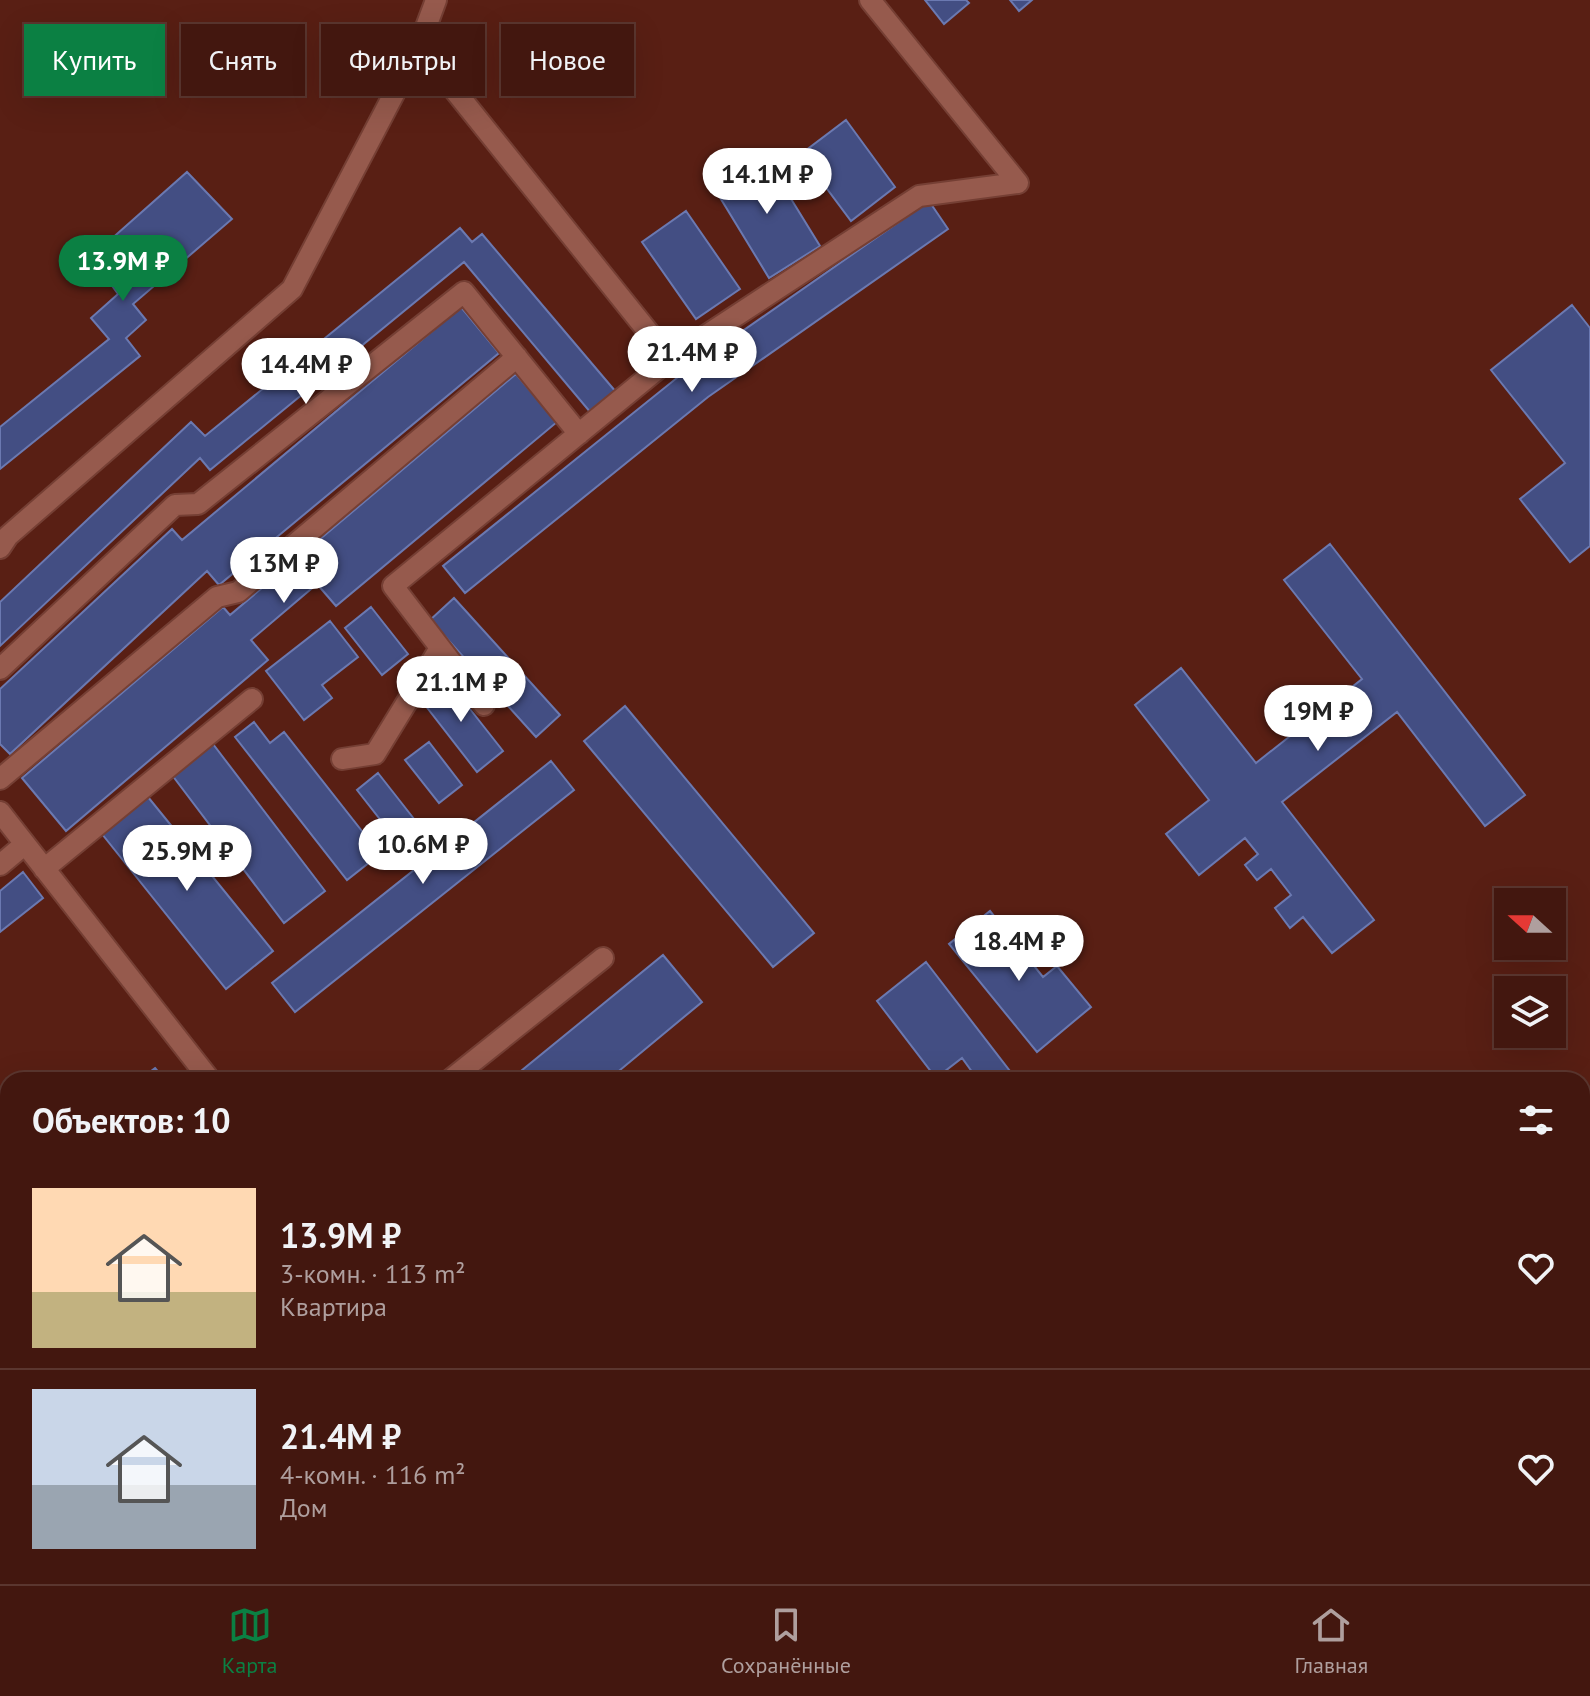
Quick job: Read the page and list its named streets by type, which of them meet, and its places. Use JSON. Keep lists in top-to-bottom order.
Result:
{
  "north": "left",
  "page": {
    "chip": [
      "Купить",
      "Снять",
      "Фильтры",
      "Новое"
    ],
    "price": [
      "14.1M ₽",
      "13.9M ₽",
      "21.4M ₽",
      "14.4M ₽",
      "13M ₽",
      "21.1M ₽",
      "19M ₽",
      "10.6M ₽",
      "25.9M ₽",
      "18.4M ₽"
    ],
    "heading": "Объектов: 10",
    "list": [
      {
        "name": "13.9M ₽",
        "note": "3-комн. · 113 m² · Квартира"
      },
      {
        "name": "21.4M ₽",
        "note": "4-комн. · 116 m² · Дом"
      }
    ],
    "tabs": ["Карта", "Сохранённые", "Главная"]
  }
}
